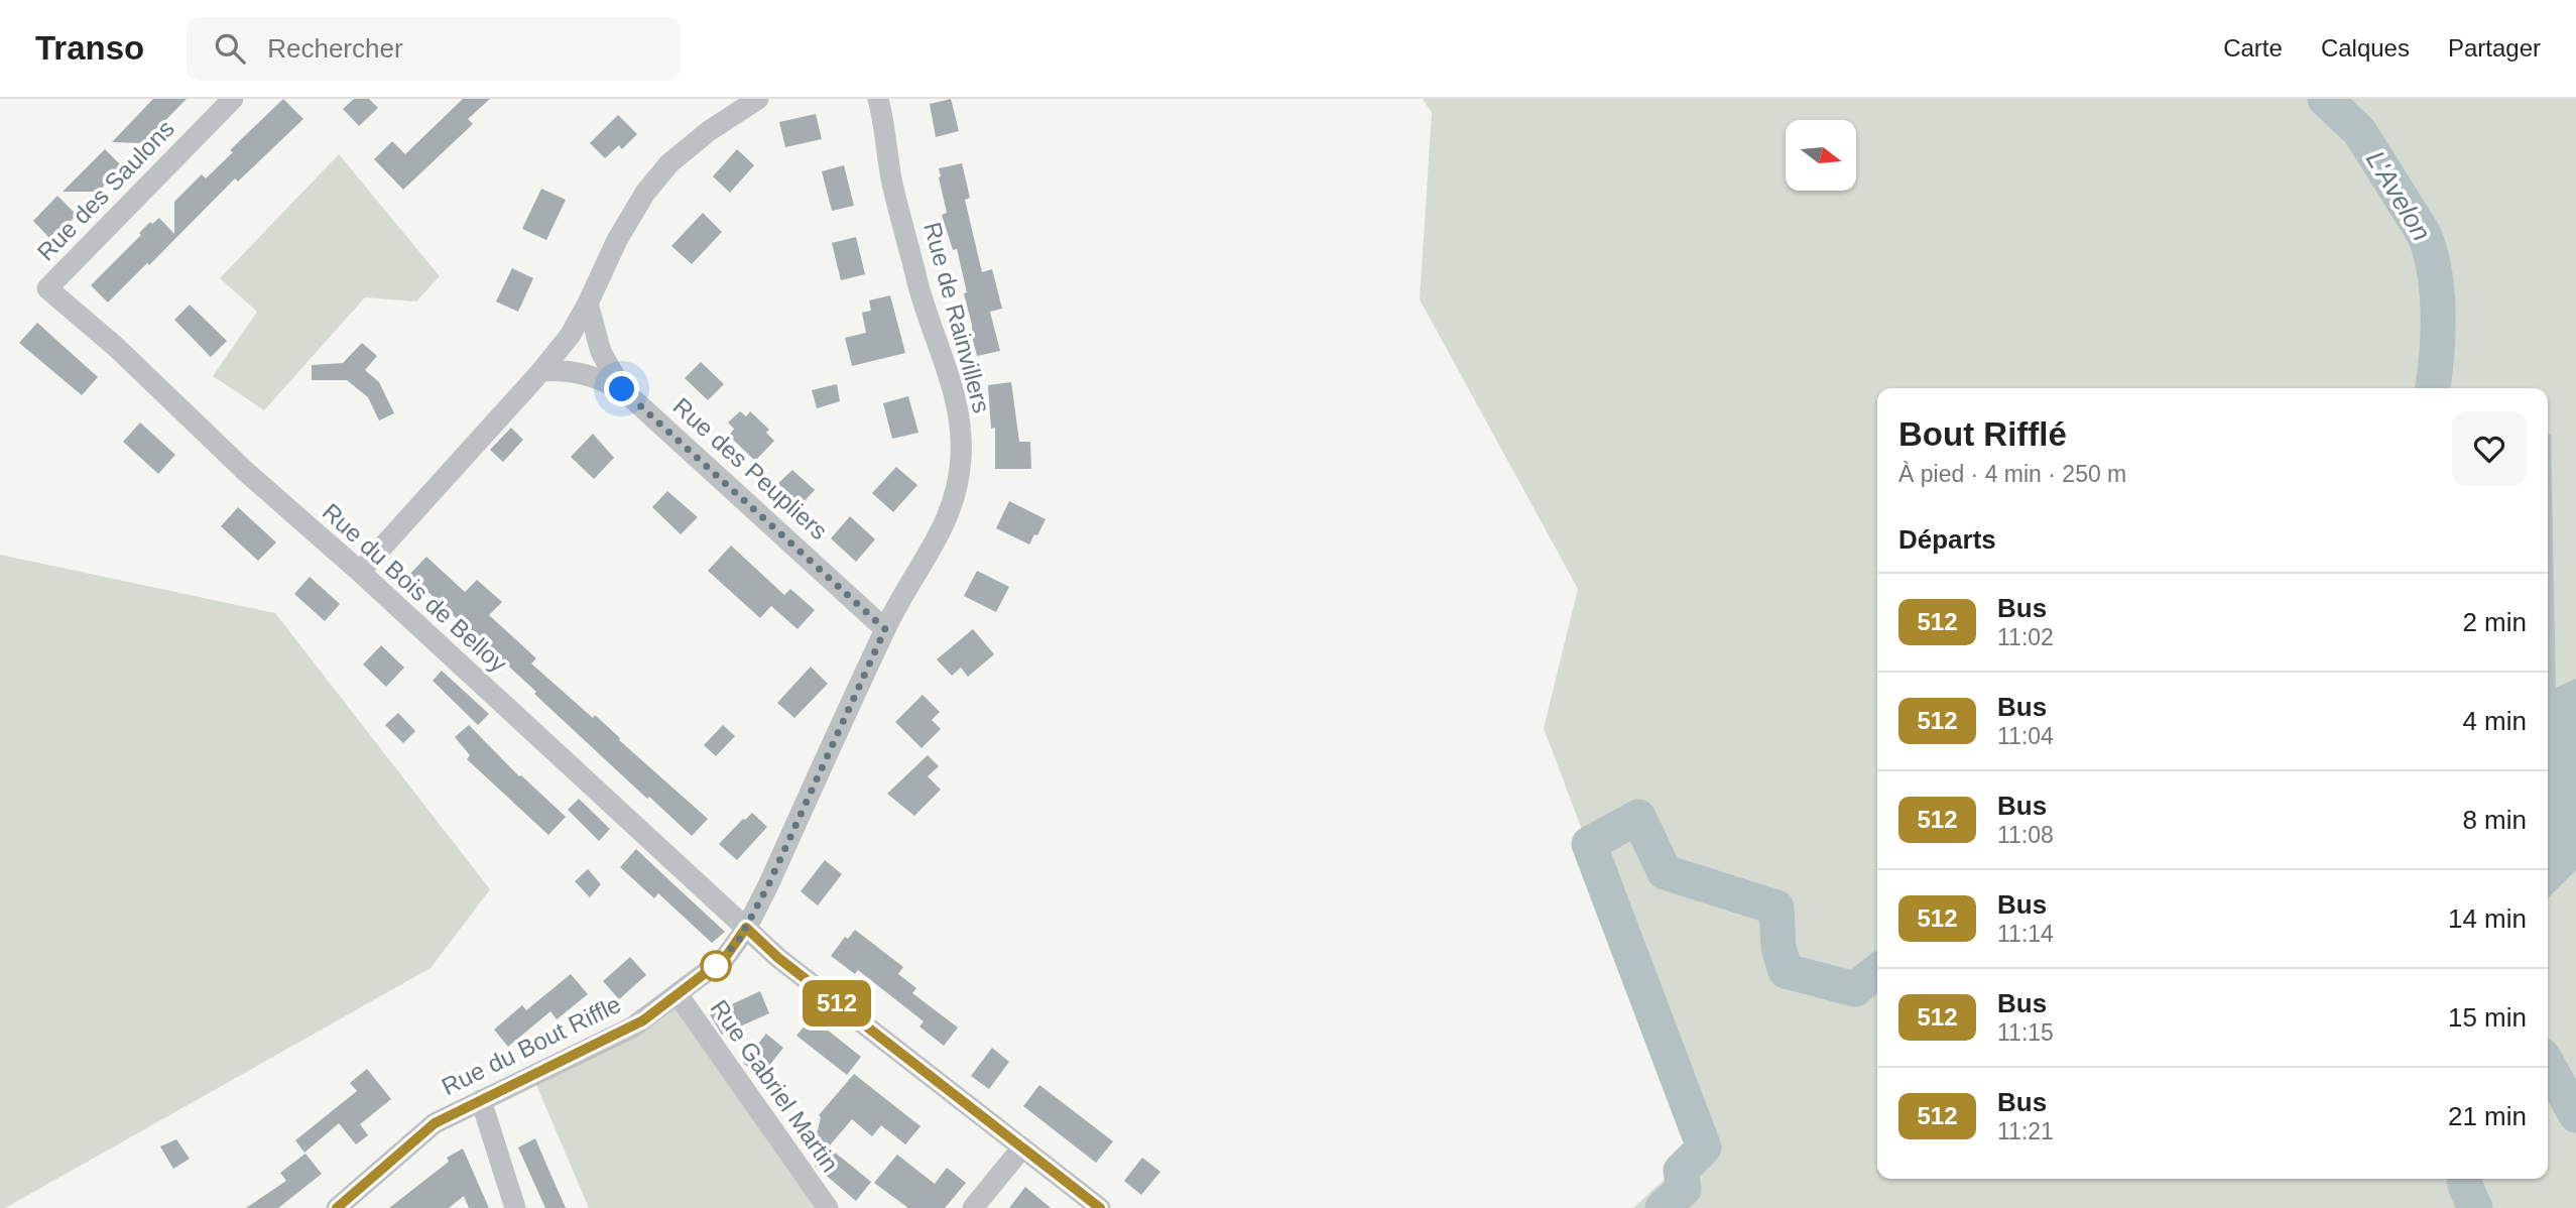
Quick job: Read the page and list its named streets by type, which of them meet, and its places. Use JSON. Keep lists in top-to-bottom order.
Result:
{
  "streets": {
    "street": [
      "Rue des Saulons",
      "Rue de Rainvillers",
      "Rue des Peupliers",
      "Rue du Bois de Belloy",
      "Rue du Bout Riffle",
      "Rue Gabriel Martin"
    ]
  },
  "crossings": [
    ["Rue des Saulons", "Rue du Bois de Belloy"],
    ["Rue de Rainvillers", "Rue des Peupliers"],
    ["Rue de Rainvillers", "Rue du Bois de Belloy"],
    ["Rue de Rainvillers", "Rue du Bout Riffle"],
    ["Rue du Bois de Belloy", "Rue du Bout Riffle"],
    ["Rue du Bout Riffle", "Rue Gabriel Martin"]
  ],
  "water": ["L'Avelon"],
  "lines": ["bus line 512"],
  "north": "right",
  "page": {
    "header": "Transo",
    "search": "Rechercher",
    "nav": ["Carte", "Calques", "Partager"],
    "on_map": "512",
    "heading": [
      ["Bout Rifflé", "À pied · 4 min · 250 m"],
      "Départs"
    ],
    "list": [
      {
        "mark": "512",
        "name": "Bus",
        "note": "11:02",
        "value": "2 min"
      },
      {
        "mark": "512",
        "name": "Bus",
        "note": "11:04",
        "value": "4 min"
      },
      {
        "mark": "512",
        "name": "Bus",
        "note": "11:08",
        "value": "8 min"
      },
      {
        "mark": "512",
        "name": "Bus",
        "note": "11:14",
        "value": "14 min"
      },
      {
        "mark": "512",
        "name": "Bus",
        "note": "11:15",
        "value": "15 min"
      },
      {
        "mark": "512",
        "name": "Bus",
        "note": "11:21",
        "value": "21 min"
      }
    ]
  }
}
